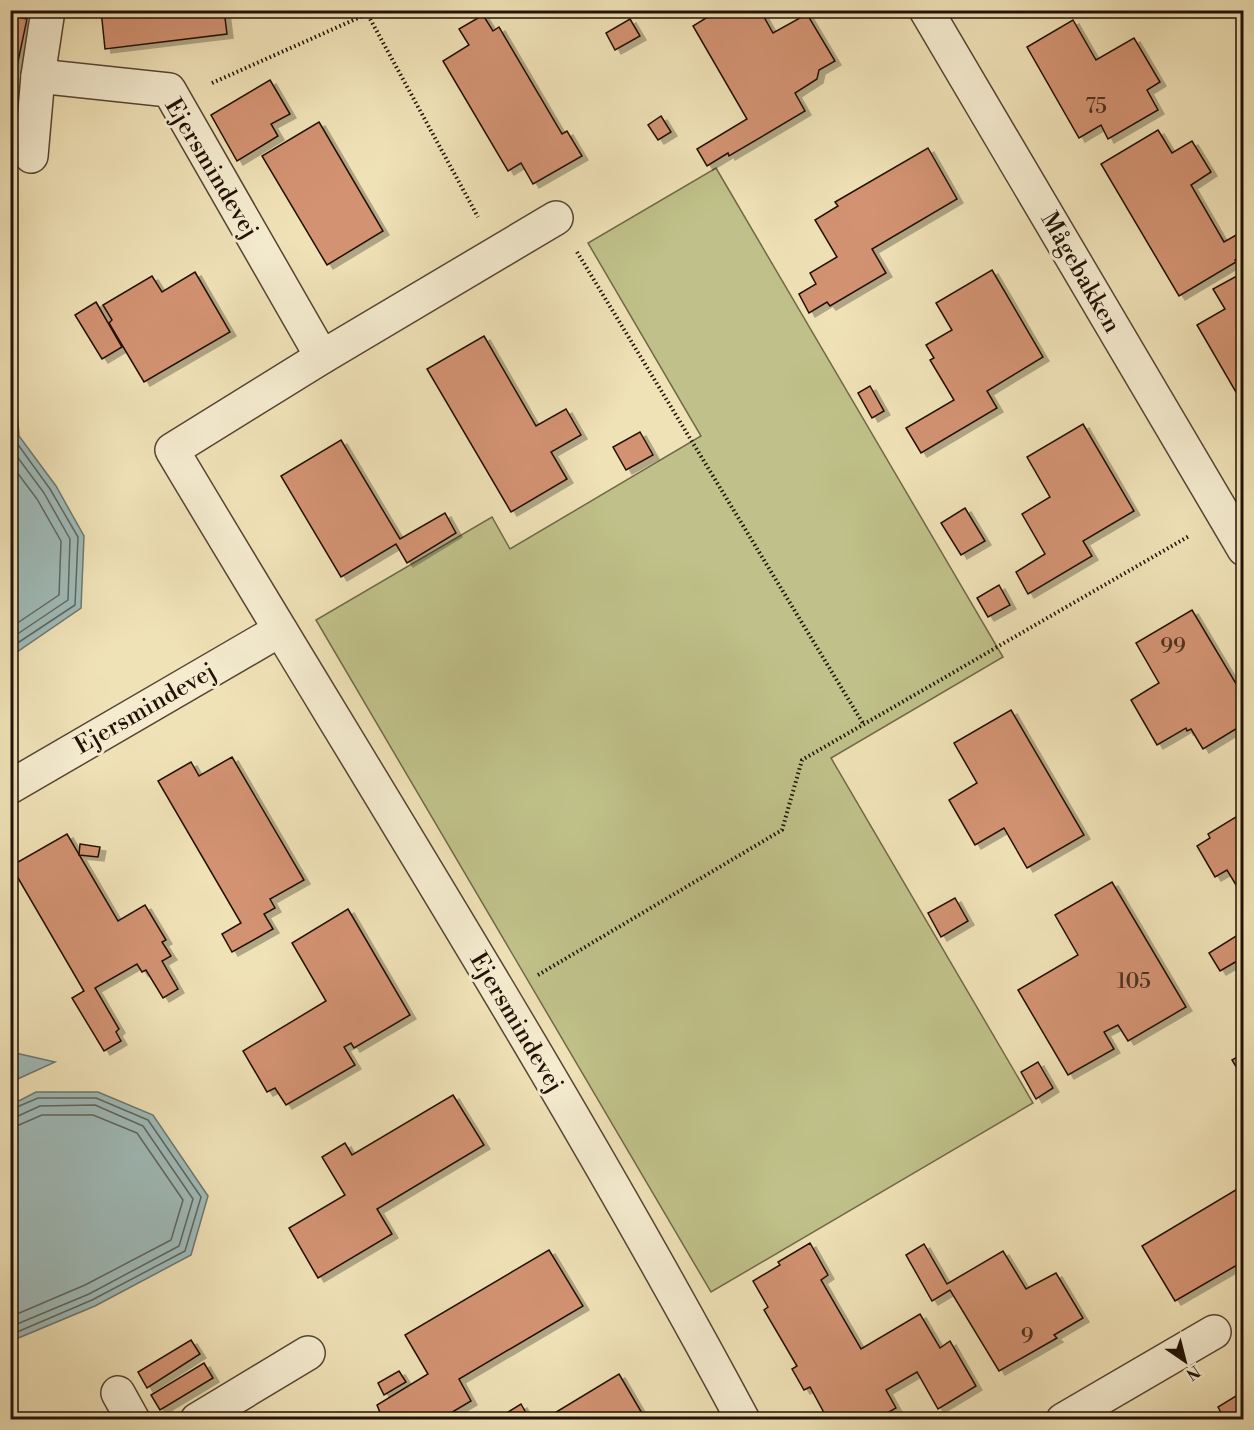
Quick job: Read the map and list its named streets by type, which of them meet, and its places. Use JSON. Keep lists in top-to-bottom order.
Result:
{
  "streets": {
    "street": ["Ejersmindevej", "Mågebakken"]
  },
  "house_numbers": [
    "75",
    "99",
    "105",
    "9"
  ],
  "north": "bottom right"
}
